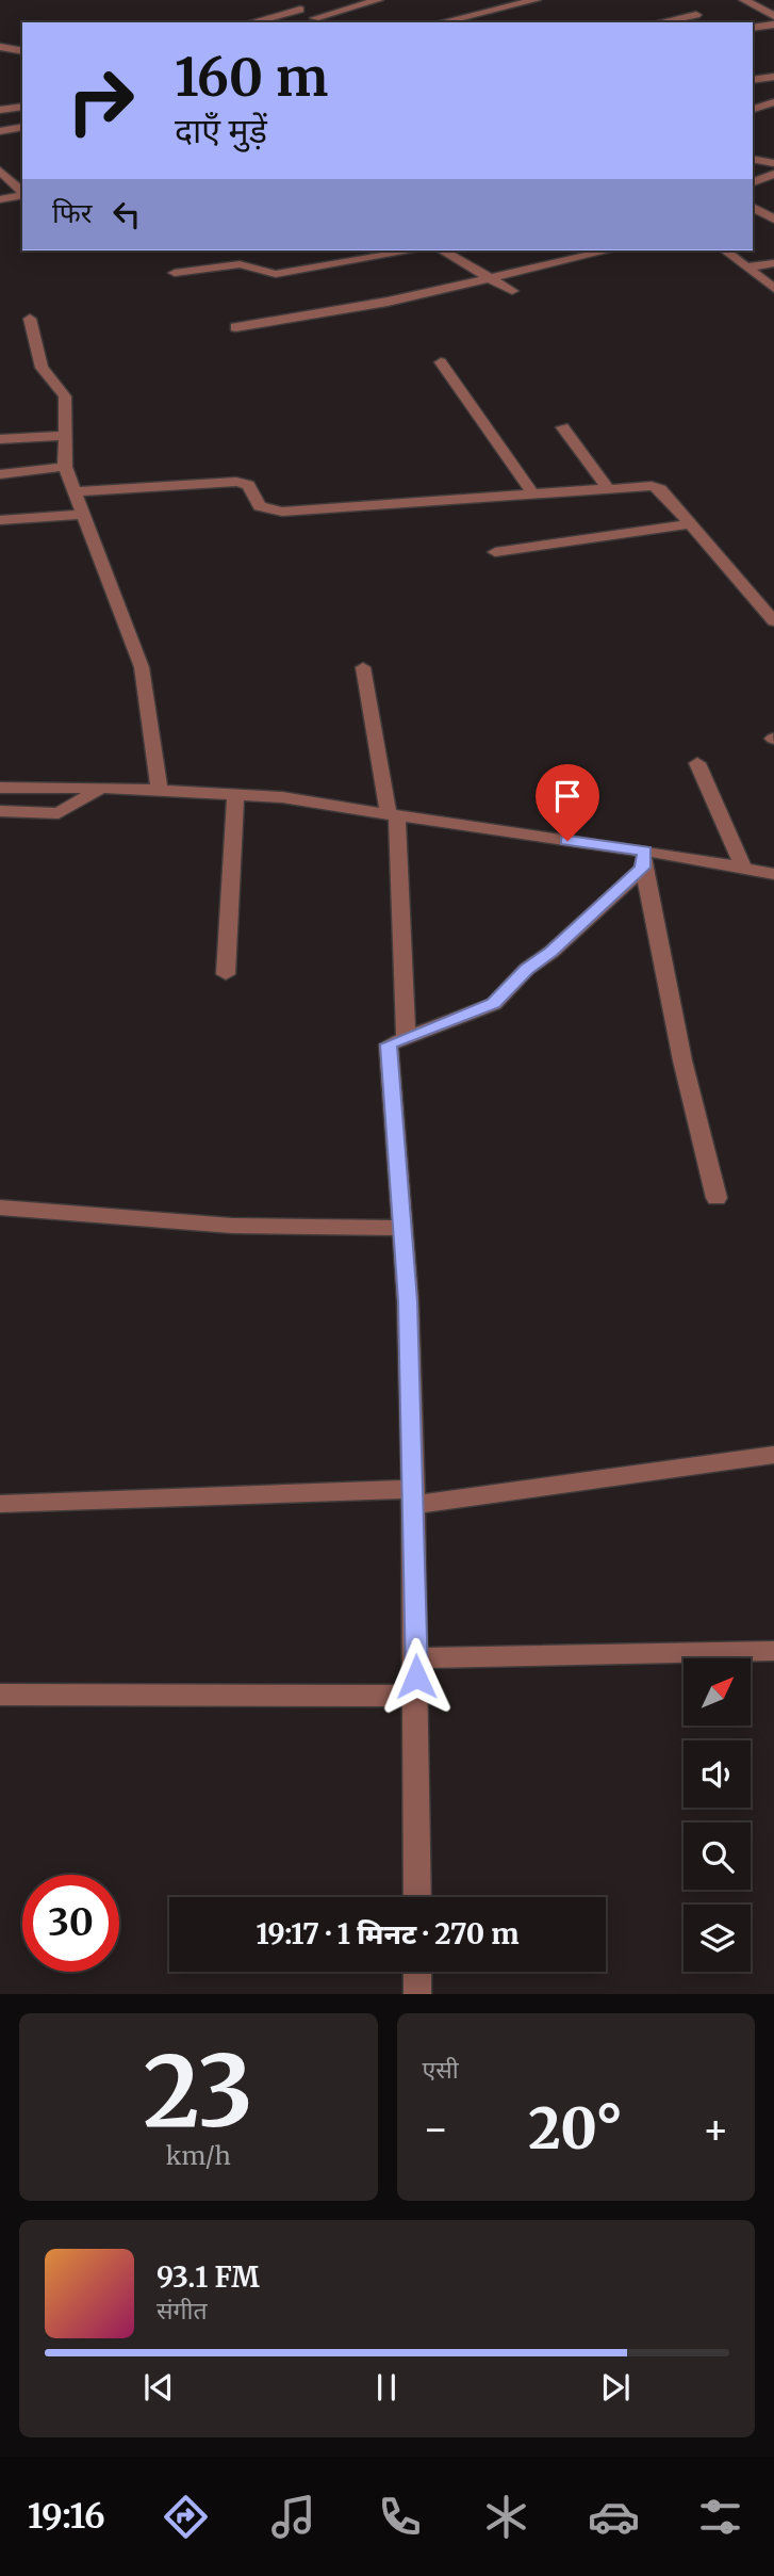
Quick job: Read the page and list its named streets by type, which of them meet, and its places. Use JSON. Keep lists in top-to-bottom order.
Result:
{
  "north": "top right",
  "page": {
    "turn": ["160 m", "दाएँ मुड़ें"],
    "then": "फिर",
    "limit": "30",
    "trip": "19:17 · 1 मिनट · 270 m",
    "tile": [
      ["23", "km/h"],
      "एसी"
    ],
    "heat": ["−", "20°", "+"],
    "song": ["93.1 FM", "संगीत"],
    "tabs": "19:16"
  }
}
